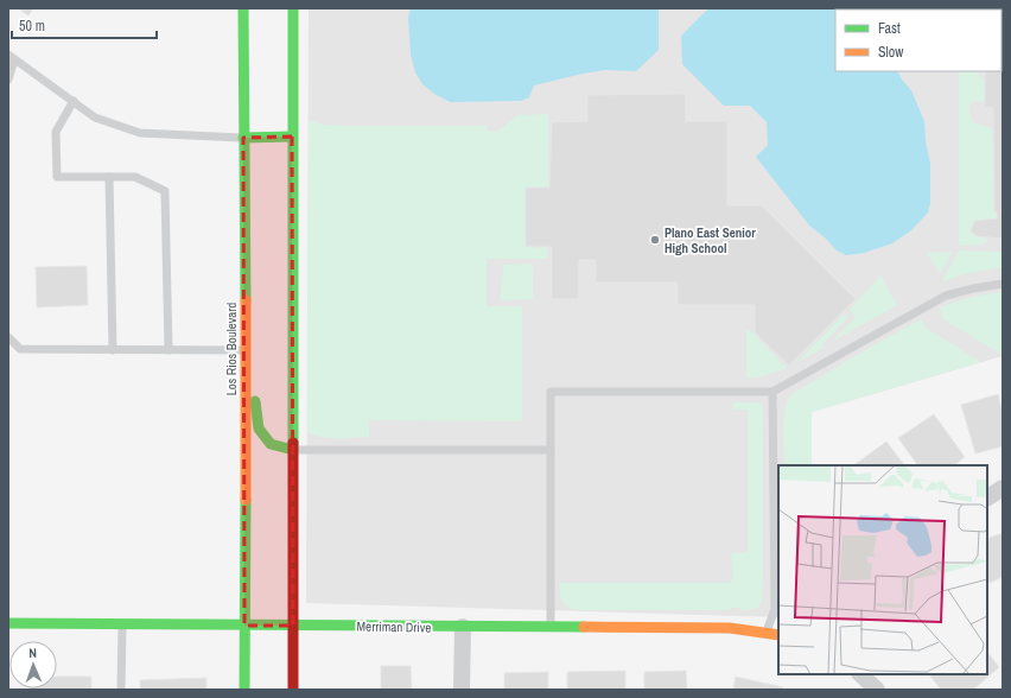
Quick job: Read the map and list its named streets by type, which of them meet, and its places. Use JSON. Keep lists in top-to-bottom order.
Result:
{
  "streets": {
    "main road": ["Los Rios Boulevard", "Merriman Drive"]
  },
  "crossings": [
    ["Los Rios Boulevard", "Merriman Drive"]
  ],
  "places": ["Plano East Senior High School"],
  "legend": ["Fast", "Slow"],
  "scale_bar": "50 m",
  "north": "top"
}
